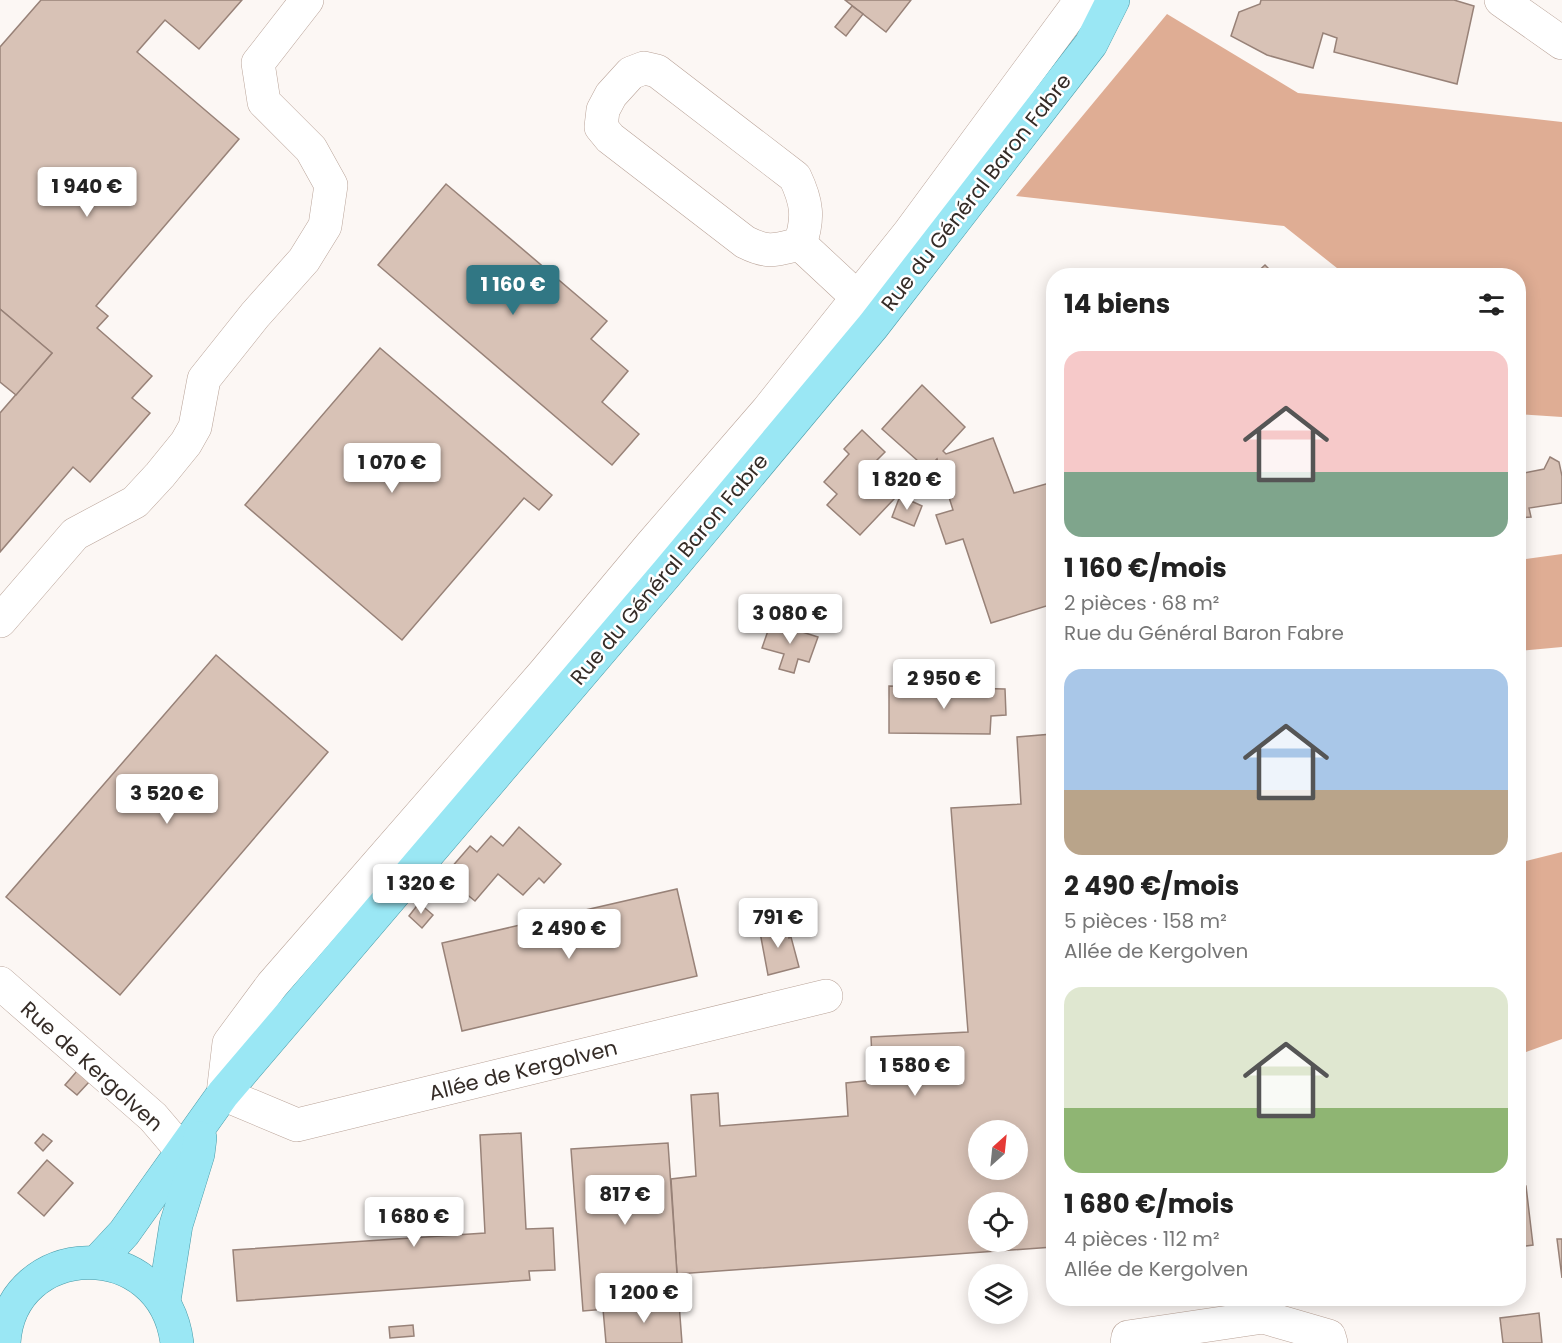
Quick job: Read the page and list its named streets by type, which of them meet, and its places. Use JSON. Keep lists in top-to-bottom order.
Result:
{
  "streets": {
    "main road": ["Rue du Général Baron Fabre"],
    "street": ["Rue de Kergolven", "Allée de Kergolven"]
  },
  "crossings": [
    ["Rue du Général Baron Fabre", "Rue de Kergolven"],
    ["Rue du Général Baron Fabre", "Allée de Kergolven"]
  ],
  "north": "top right",
  "page": {
    "price": [
      "1 940 €",
      "1 160 €",
      "1 070 €",
      "1 820 €",
      "3 080 €",
      "2 950 €",
      "3 520 €",
      "1 320 €",
      "791 €",
      "2 490 €",
      "1 580 €",
      "817 €",
      "1 680 €",
      "1 200 €"
    ],
    "heading": "14 biens",
    "list": [
      {
        "name": "1 160 €/mois",
        "note": "2 pièces · 68 m² · Rue du Général Baron Fabre"
      },
      {
        "name": "2 490 €/mois",
        "note": "5 pièces · 158 m² · Allée de Kergolven"
      },
      {
        "name": "1 680 €/mois",
        "note": "4 pièces · 112 m² · Allée de Kergolven"
      }
    ]
  }
}
